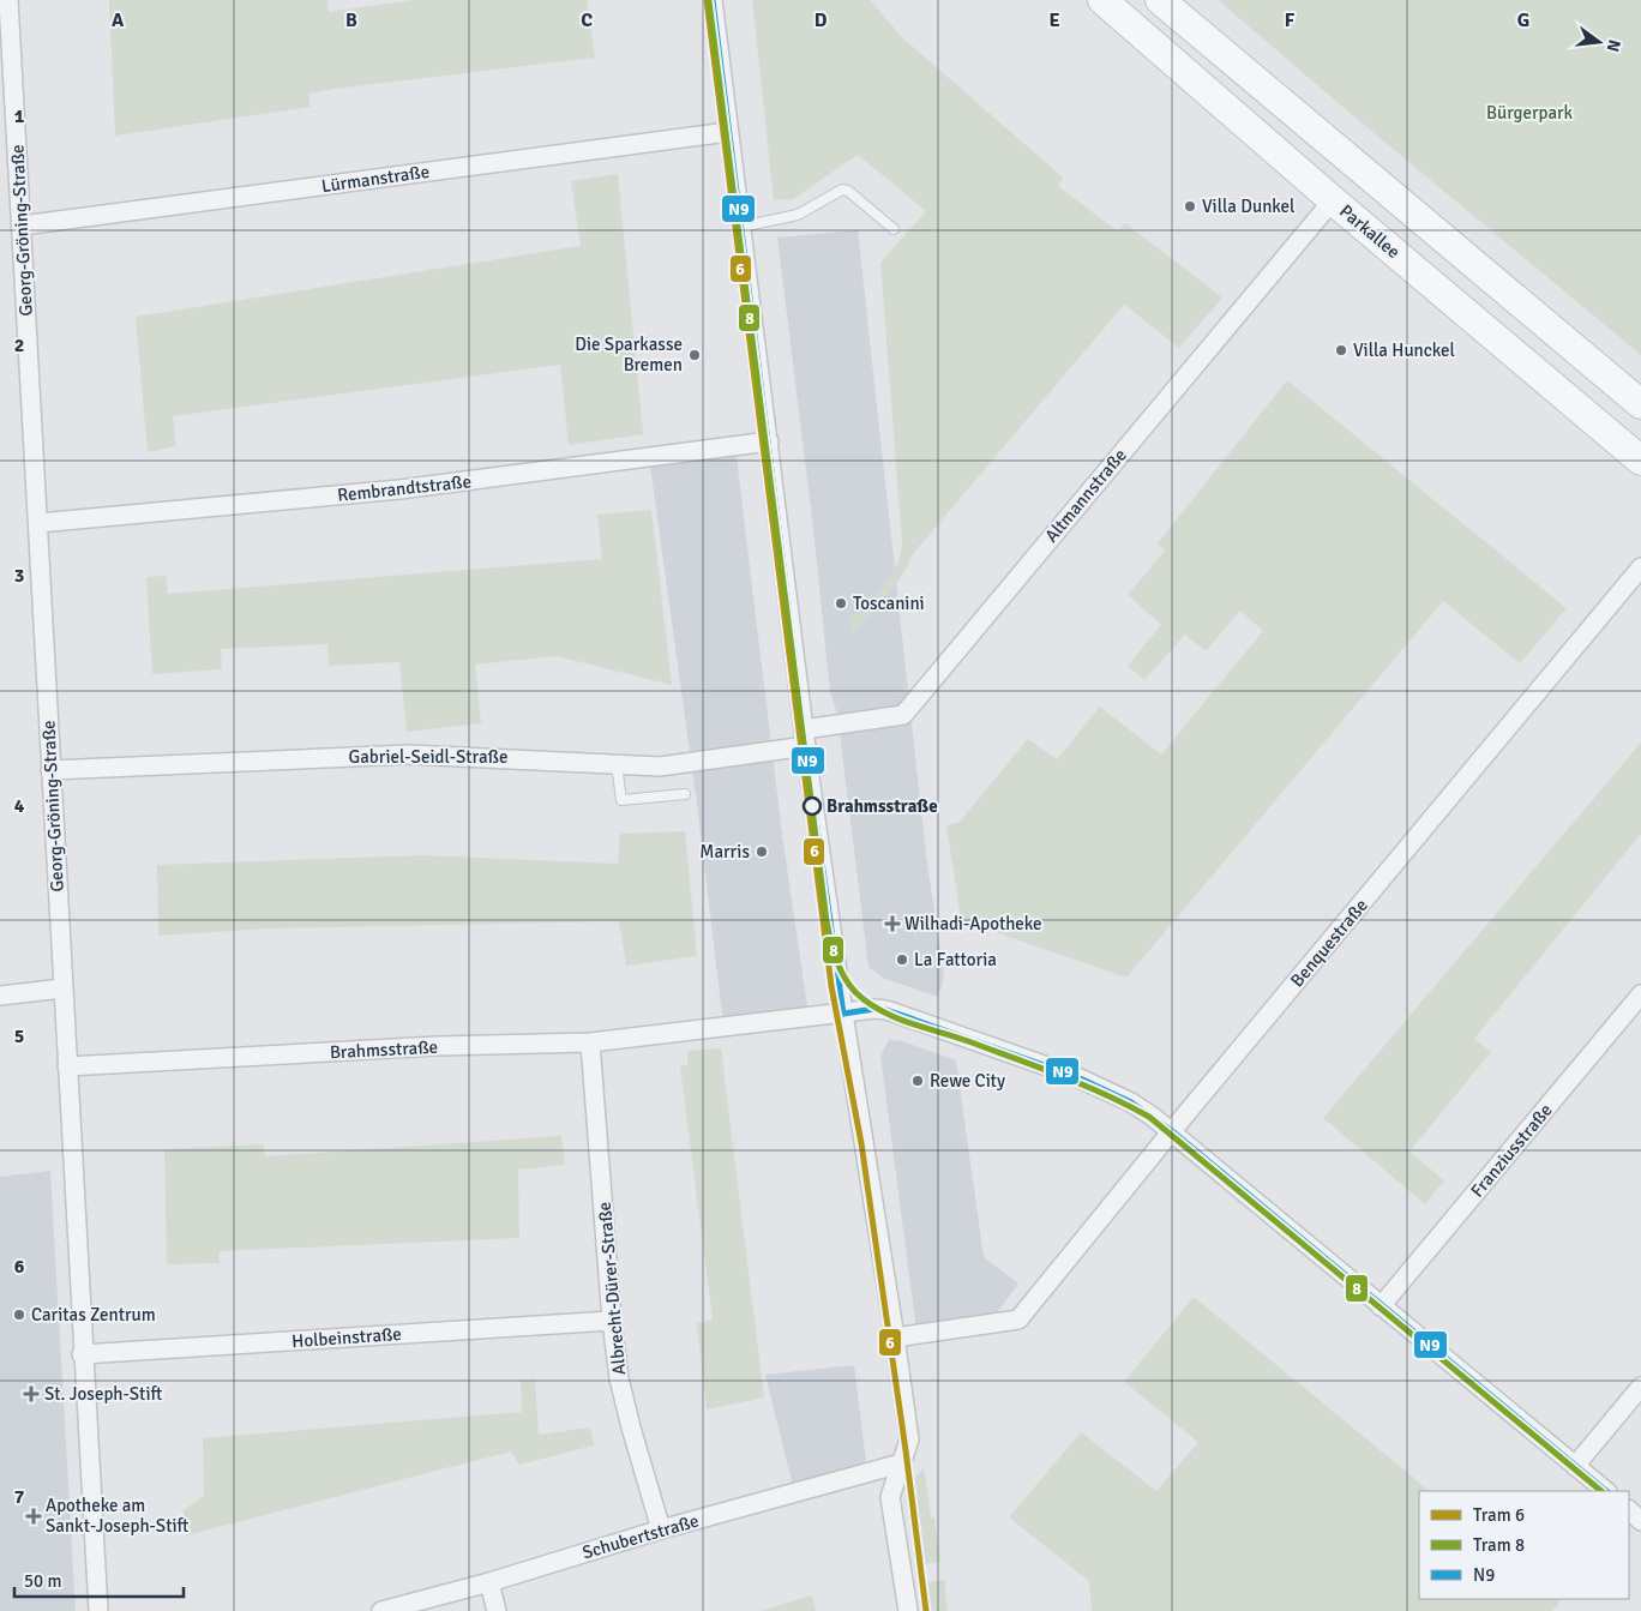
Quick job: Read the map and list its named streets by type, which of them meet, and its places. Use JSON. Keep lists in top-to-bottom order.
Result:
{
  "streets": {
    "main road": ["Parkallee"],
    "street": [
      "Lürmanstraße",
      "Georg-Gröning-Straße",
      "Rembrandtstraße",
      "Altmannstraße",
      "Gabriel-Seidl-Straße",
      "Benquestraße",
      "Brahmsstraße",
      "Franziusstraße",
      "Albrecht-Dürer-Straße",
      "Holbeinstraße",
      "Schubertstraße"
    ]
  },
  "crossings": [
    ["Lürmanstraße", "Georg-Gröning-Straße"],
    ["Georg-Gröning-Straße", "Rembrandtstraße"],
    ["Georg-Gröning-Straße", "Gabriel-Seidl-Straße"],
    ["Georg-Gröning-Straße", "Brahmsstraße"],
    ["Georg-Gröning-Straße", "Holbeinstraße"],
    ["Parkallee", "Altmannstraße"],
    ["Altmannstraße", "Gabriel-Seidl-Straße"],
    ["Benquestraße", "Brahmsstraße"],
    ["Brahmsstraße", "Franziusstraße"],
    ["Brahmsstraße", "Albrecht-Dürer-Straße"],
    ["Albrecht-Dürer-Straße", "Holbeinstraße"],
    ["Albrecht-Dürer-Straße", "Schubertstraße"]
  ],
  "parks": ["Bürgerpark"],
  "places": {
    "other": [
      "Villa Dunkel",
      "Villa Hunckel",
      "Die Sparkasse Bremen",
      "Toscanini",
      "Brahmsstraße",
      "Marris",
      "La Fattoria",
      "Rewe City",
      "Caritas Zentrum"
    ],
    "health": ["Wilhadi-Apotheke", "St. Joseph-Stift", "Apotheke am Sankt-Joseph-Stift"]
  },
  "lines": ["tram line 6", "transit line N9", "tram line 8"],
  "legend": ["Tram 6", "Tram 8", "N9"],
  "scale_bar": "50 m",
  "north": "right",
  "grid": {
    "columns": [
      "A",
      "B",
      "C",
      "D",
      "E",
      "F",
      "G"
    ],
    "rows": [
      "1",
      "2",
      "3",
      "4",
      "5",
      "6",
      "7"
    ]
  }
}
